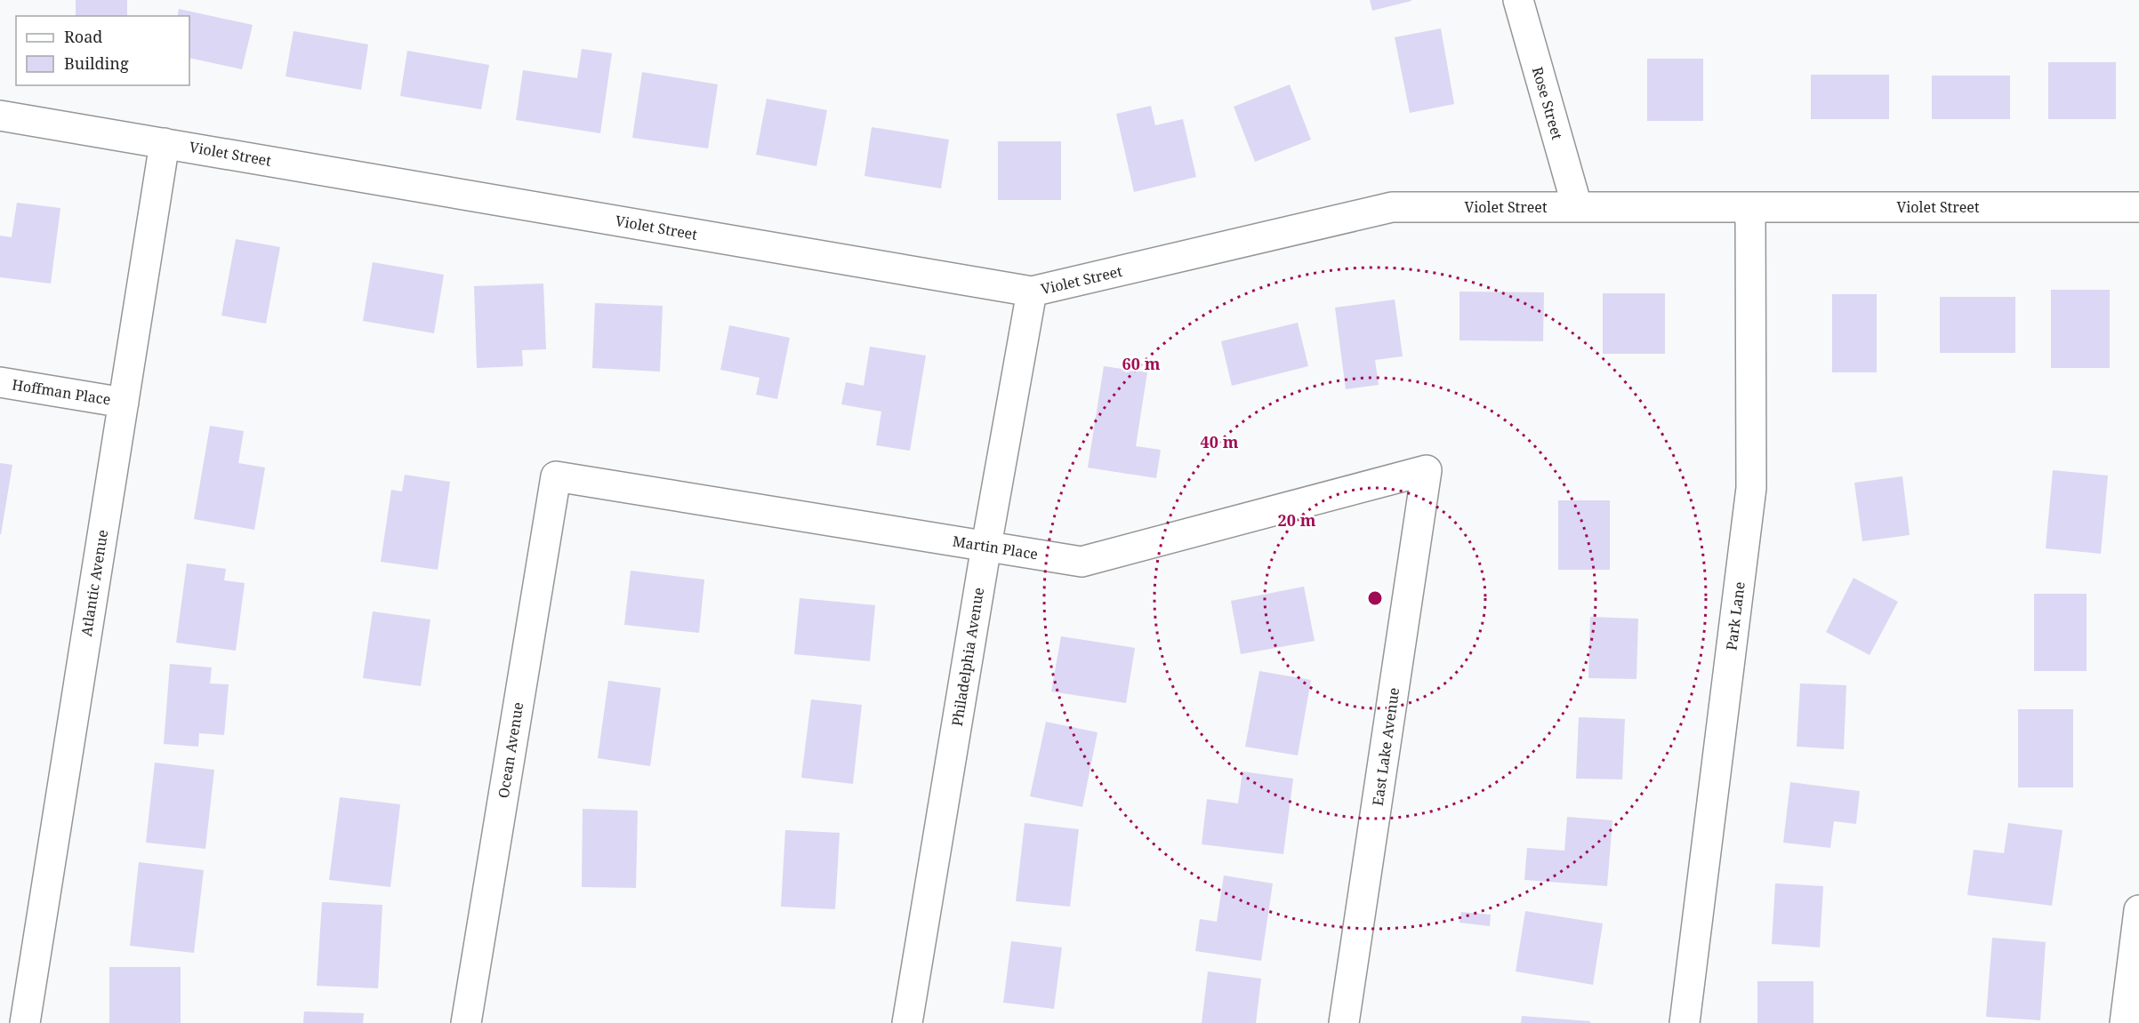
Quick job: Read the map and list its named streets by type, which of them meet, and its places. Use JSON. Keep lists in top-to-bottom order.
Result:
{
  "streets": {
    "street": [
      "Rose Street",
      "Violet Street",
      "Hoffman Place",
      "Martin Place",
      "Atlantic Avenue",
      "Park Lane",
      "Philadelphia Avenue",
      "East Lake Avenue",
      "Ocean Avenue"
    ]
  },
  "crossings": [
    ["Rose Street", "Violet Street"],
    ["Violet Street", "Atlantic Avenue"],
    ["Violet Street", "Park Lane"],
    ["Violet Street", "Philadelphia Avenue"],
    ["Hoffman Place", "Atlantic Avenue"],
    ["Martin Place", "Philadelphia Avenue"],
    ["Martin Place", "East Lake Avenue"],
    ["Martin Place", "Ocean Avenue"]
  ],
  "legend": ["Road", "Building"],
  "rings": ["60 m", "40 m", "20 m"]
}
